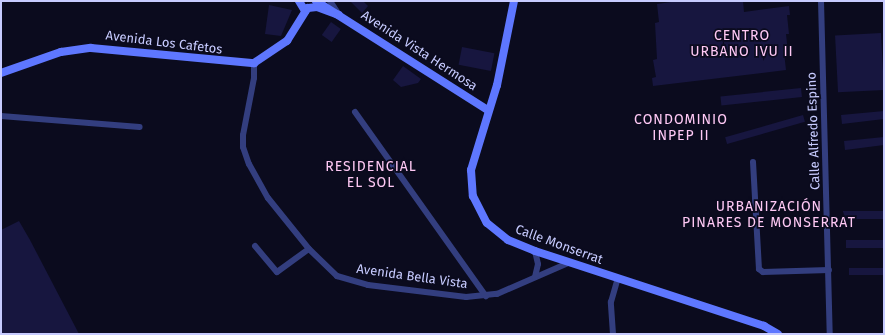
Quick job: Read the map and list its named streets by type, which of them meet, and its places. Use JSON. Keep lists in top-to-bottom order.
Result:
{
  "streets": {
    "street": [
      "Avenida Los Cafetos",
      "Avenida Vista Hermosa",
      "Calle Alfredo Espino",
      "Calle Monserrat",
      "Avenida Bella Vista"
    ]
  },
  "crossings": [
    ["Avenida Los Cafetos", "Avenida Bella Vista"],
    ["Avenida Vista Hermosa", "Calle Monserrat"],
    ["Calle Monserrat", "Avenida Bella Vista"]
  ],
  "districts": [
    "CENTRO URBANO IVU II",
    "CONDOMINIO INPEP II",
    "RESIDENCIAL EL SOL",
    "URBANIZACIÓN PINARES DE MONSERRAT"
  ]
}
